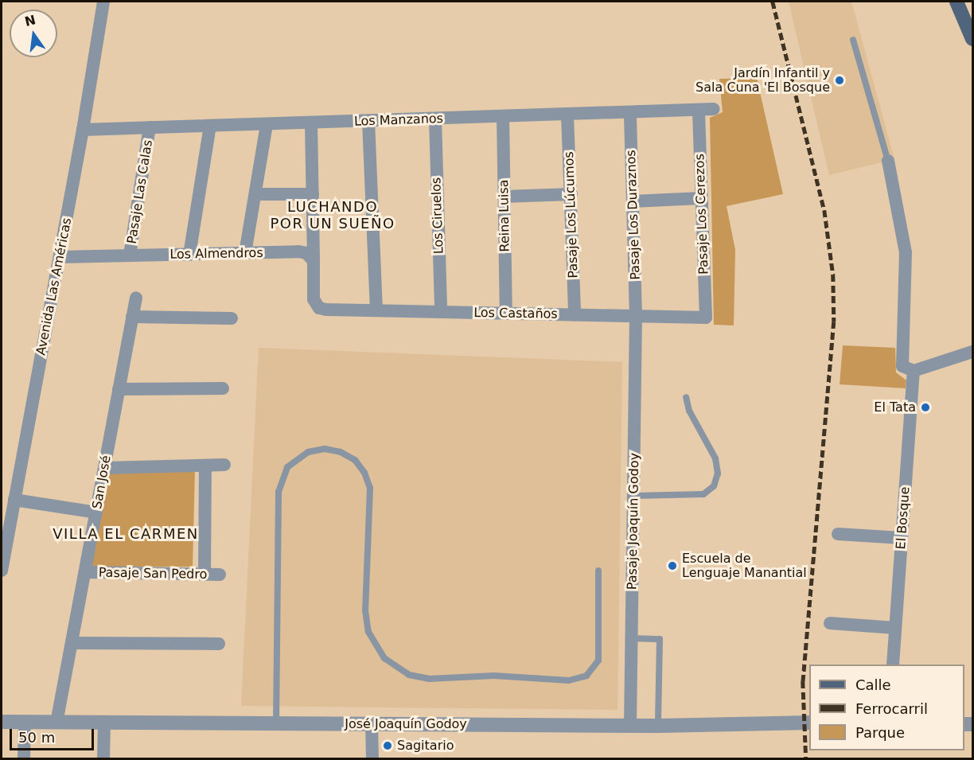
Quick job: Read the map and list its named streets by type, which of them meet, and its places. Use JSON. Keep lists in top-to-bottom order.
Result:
{
  "streets": {
    "street": [
      "Los Manzanos",
      "Pasaje Las Calas",
      "Pasaje Los Cerezos",
      "Pasaje Los Lúcumos",
      "Pasaje Los Duraznos",
      "Los Ciruelos",
      "Reina Luisa",
      "Los Almendros",
      "Avenida Las Américas",
      "Los Castaños",
      "San José",
      "El Bosque",
      "Pasaje Joaquín Godoy",
      "Pasaje San Pedro",
      "José Joaquín Godoy"
    ]
  },
  "crossings": [
    ["Los Manzanos", "Pasaje Las Calas"],
    ["Los Manzanos", "Pasaje Los Cerezos"],
    ["Los Manzanos", "Pasaje Los Lúcumos"],
    ["Los Manzanos", "Pasaje Los Duraznos"],
    ["Los Manzanos", "Los Ciruelos"],
    ["Los Manzanos", "Reina Luisa"],
    ["Los Manzanos", "Avenida Las Américas"],
    ["Pasaje Las Calas", "Los Almendros"],
    ["Pasaje Los Cerezos", "Los Castaños"],
    ["Pasaje Los Lúcumos", "Los Castaños"],
    ["Pasaje Los Duraznos", "Los Castaños"],
    ["Pasaje Los Duraznos", "Pasaje Joaquín Godoy"],
    ["Los Ciruelos", "Los Castaños"],
    ["Reina Luisa", "Los Castaños"],
    ["Los Almendros", "Avenida Las Américas"],
    ["Los Almendros", "Los Castaños"],
    ["Los Castaños", "Pasaje Joaquín Godoy"],
    ["San José", "Pasaje San Pedro"],
    ["San José", "José Joaquín Godoy"],
    ["Pasaje Joaquín Godoy", "José Joaquín Godoy"]
  ],
  "districts": ["LUCHANDO POR UN SUEÑO", "VILLA EL CARMEN"],
  "places": [
    "Jardín Infantil y Sala Cuna 'El Bosque",
    "El Tata",
    "Escuela de Lenguaje Manantial",
    "Sagitario"
  ],
  "legend": ["Calle", "Ferrocarril", "Parque"],
  "scale_bar": "50 m",
  "north": "top"
}
